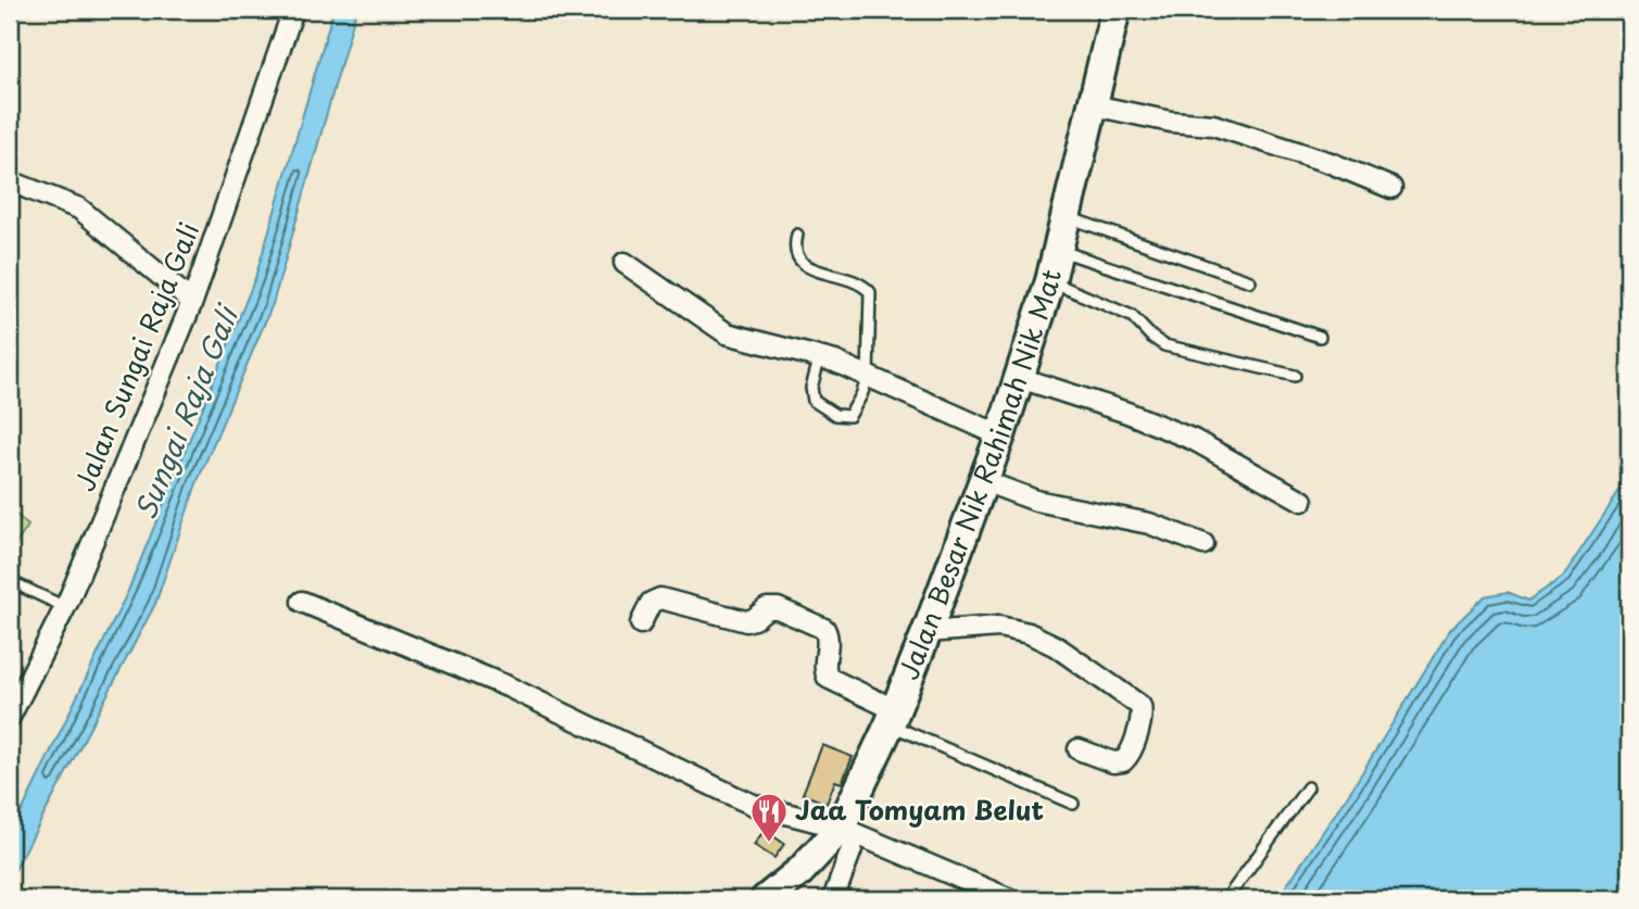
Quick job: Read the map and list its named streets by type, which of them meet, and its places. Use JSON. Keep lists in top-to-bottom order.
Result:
{
  "streets": {
    "street": ["Jalan Sungai Raja Gali", "Jalan Besar Nik Rahimah Nik Mat"]
  },
  "water": ["Sungai Raja Gali"],
  "places": {
    "restaurant": ["Jaa Tomyam Belut"]
  }
}
